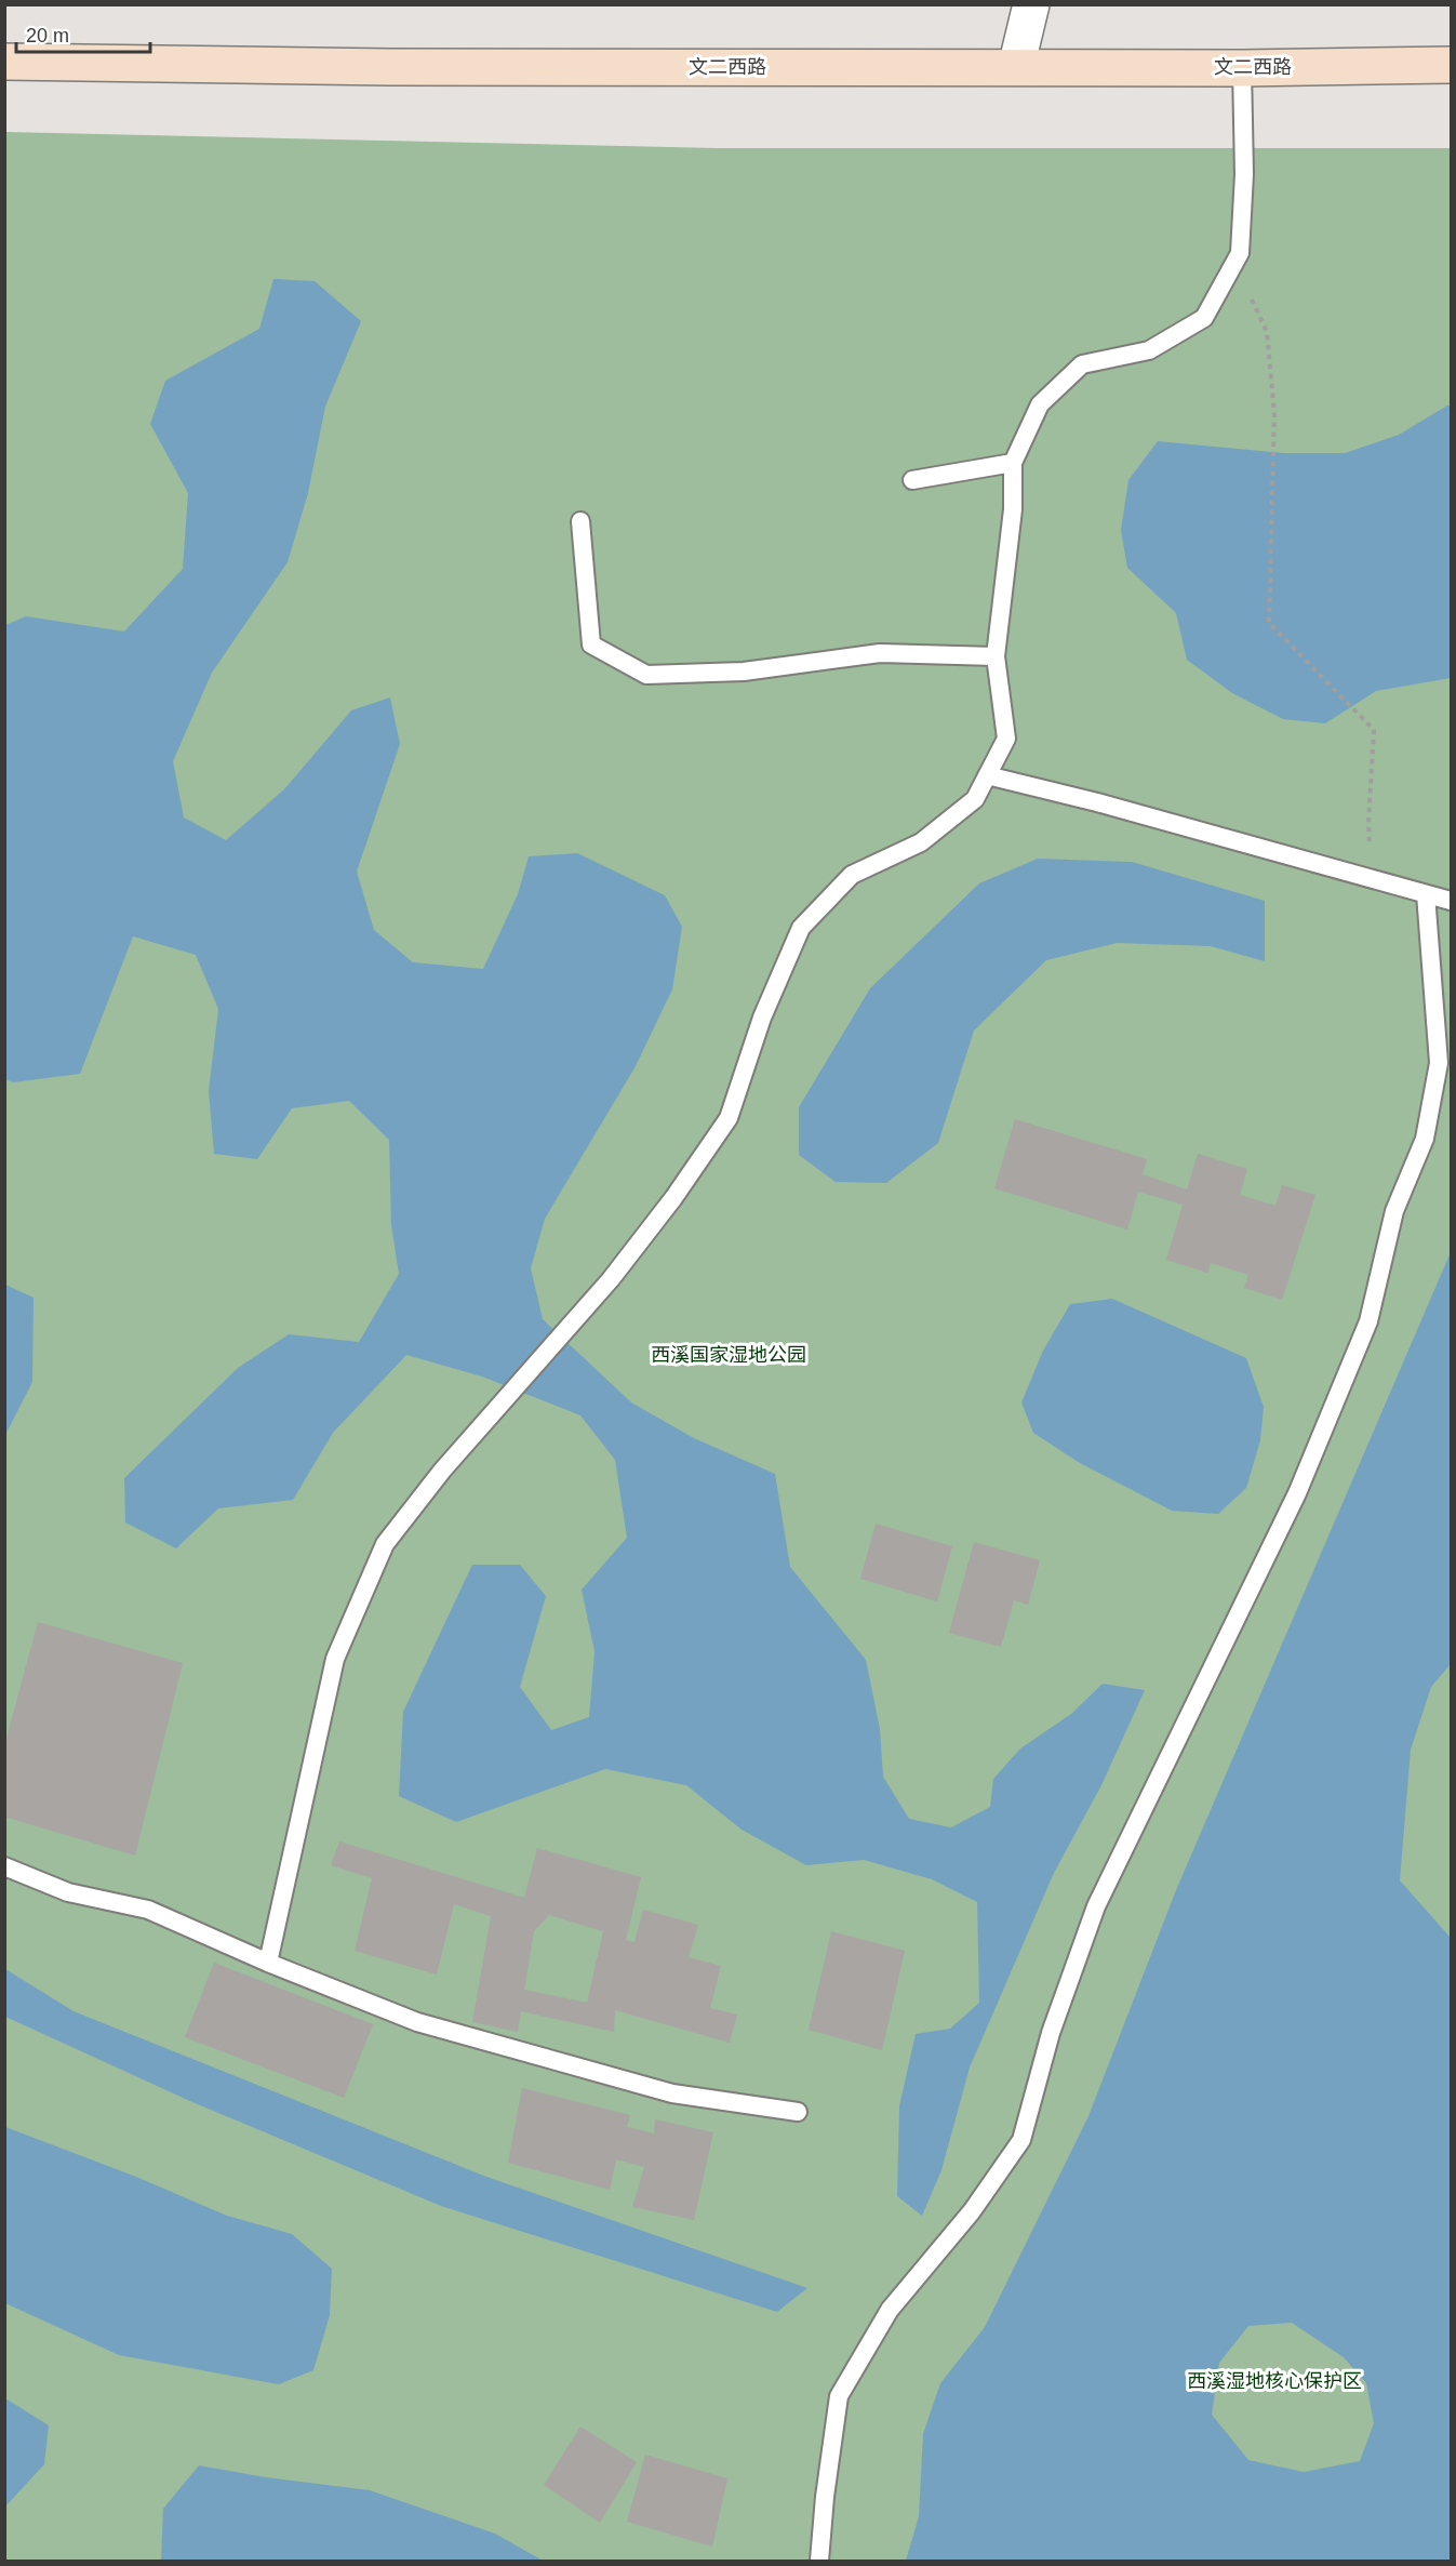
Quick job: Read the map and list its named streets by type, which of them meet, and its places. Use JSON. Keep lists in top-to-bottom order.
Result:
{
  "streets": {
    "main road": ["文二西路"]
  },
  "parks": ["西溪国家湿地公园", "西溪湿地核心保护区"],
  "scale_bar": "20 m"
}
